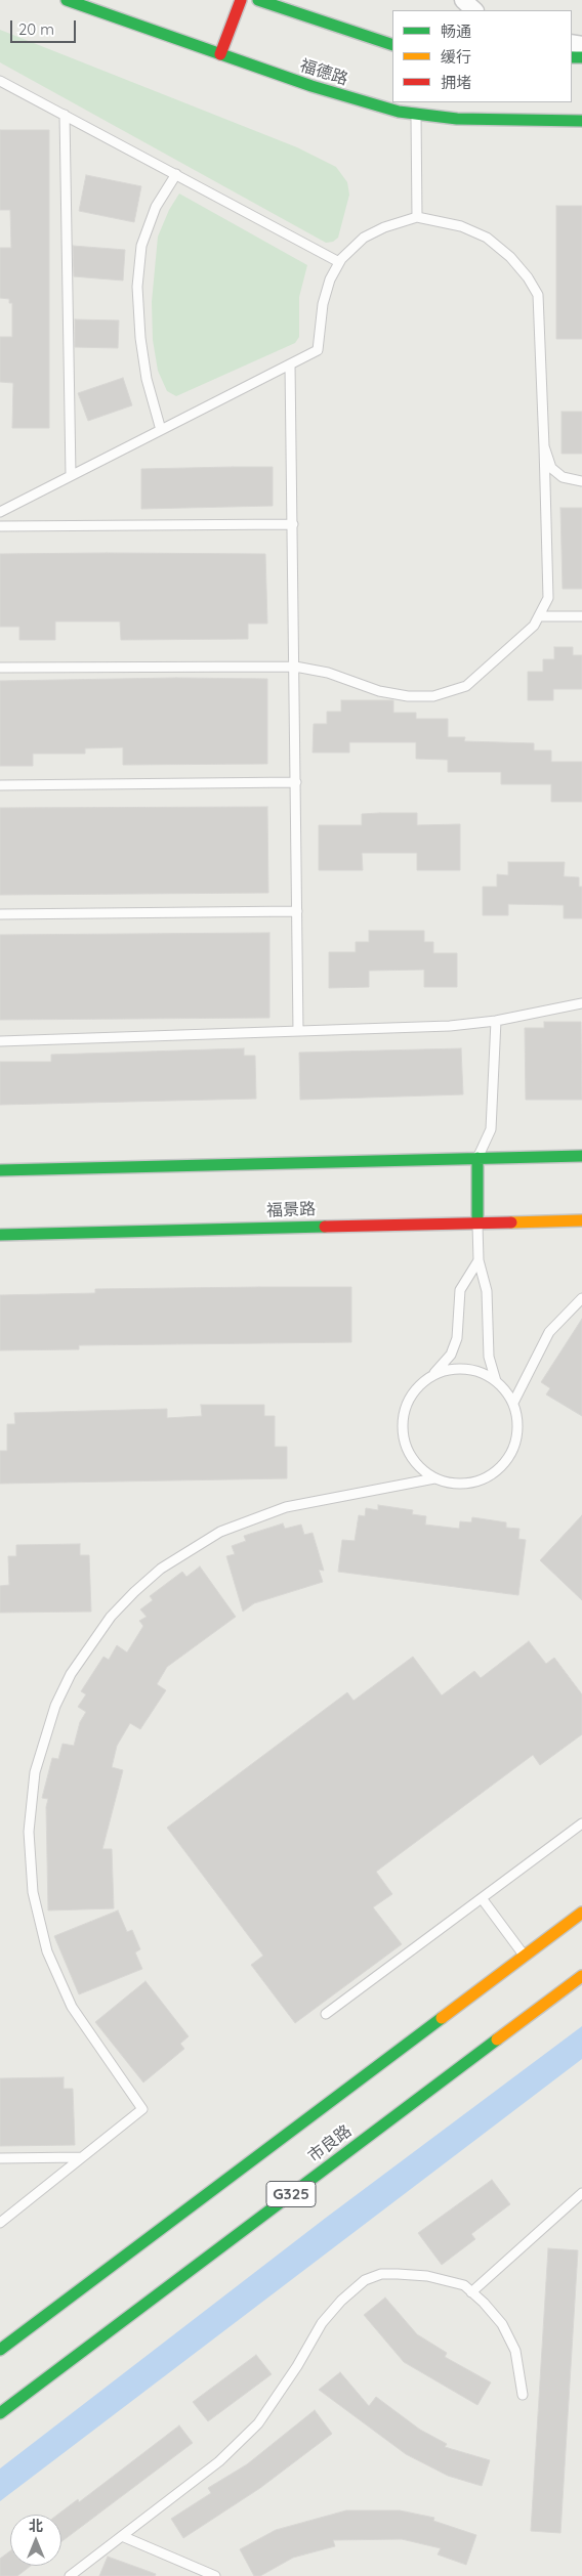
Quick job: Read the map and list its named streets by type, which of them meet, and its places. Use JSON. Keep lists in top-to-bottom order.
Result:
{
  "streets": {
    "main road": [
      "福德路",
      "福景路",
      "市良路",
      "G325"
    ]
  },
  "legend": ["畅通", "缓行", "拥堵"],
  "scale_bar": "20 m",
  "north": "top"
}
